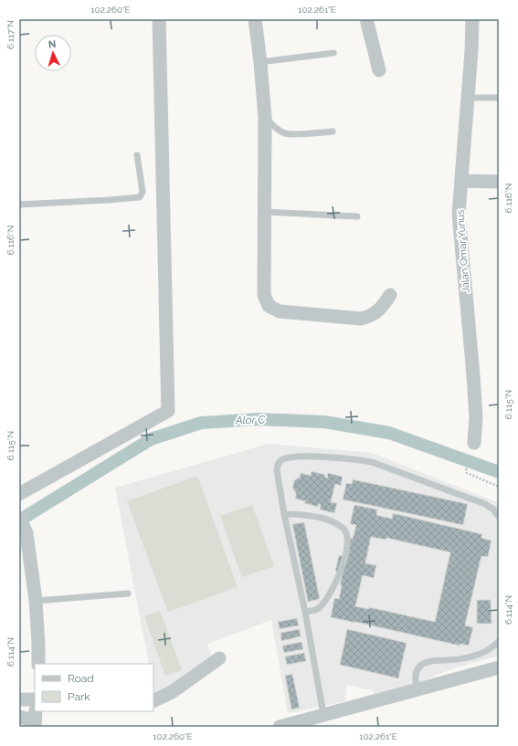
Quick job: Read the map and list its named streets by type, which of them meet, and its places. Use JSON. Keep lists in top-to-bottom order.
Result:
{
  "streets": {
    "street": ["Jalan Omar Yunus"]
  },
  "water": ["Alor C"],
  "legend": ["Road", "Park"],
  "north": "top",
  "coordinates": [
    "102.260°E",
    "102.261°E",
    "6.117°N",
    "6.116°N",
    "6.115°N",
    "6.114°N"
  ]
}
